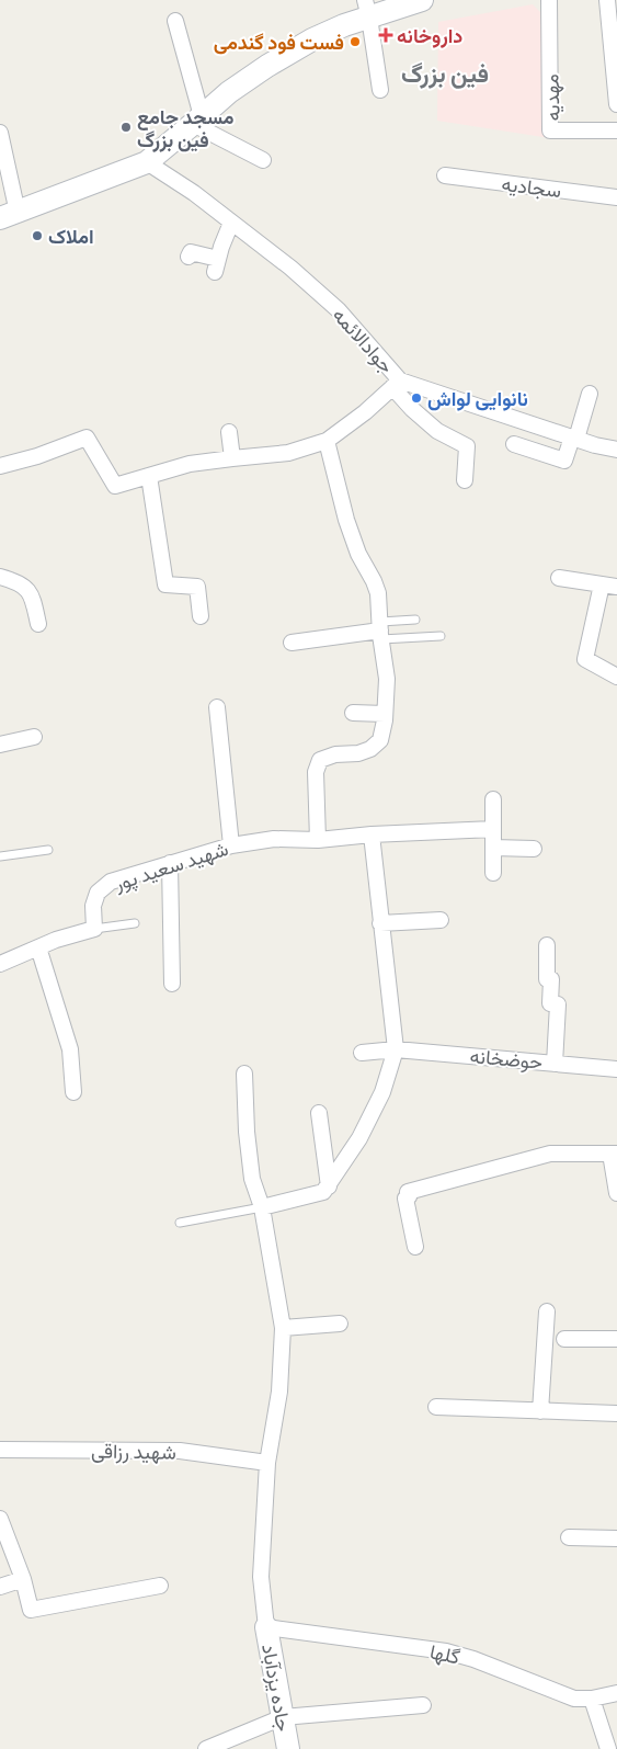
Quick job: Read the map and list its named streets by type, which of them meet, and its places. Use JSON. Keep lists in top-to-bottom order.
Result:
{
  "streets": {
    "main road": ["جاده یزدآباد"],
    "street": [
      "مهدیه",
      "سجادیه",
      "جوادالائمه",
      "شهید سعید پور",
      "حوضخانه",
      "شهید رزاقی",
      "گلها"
    ]
  },
  "crossings": [
    ["گلها", "جاده یزدآباد"]
  ],
  "districts": ["فین بزرگ"],
  "places": {
    "health": ["داروخانه"],
    "other": [
      "فست فود گندمی",
      "مسجد جامع فین بزرگ",
      "املاک",
      "نانوایی لواش"
    ]
  }
}
